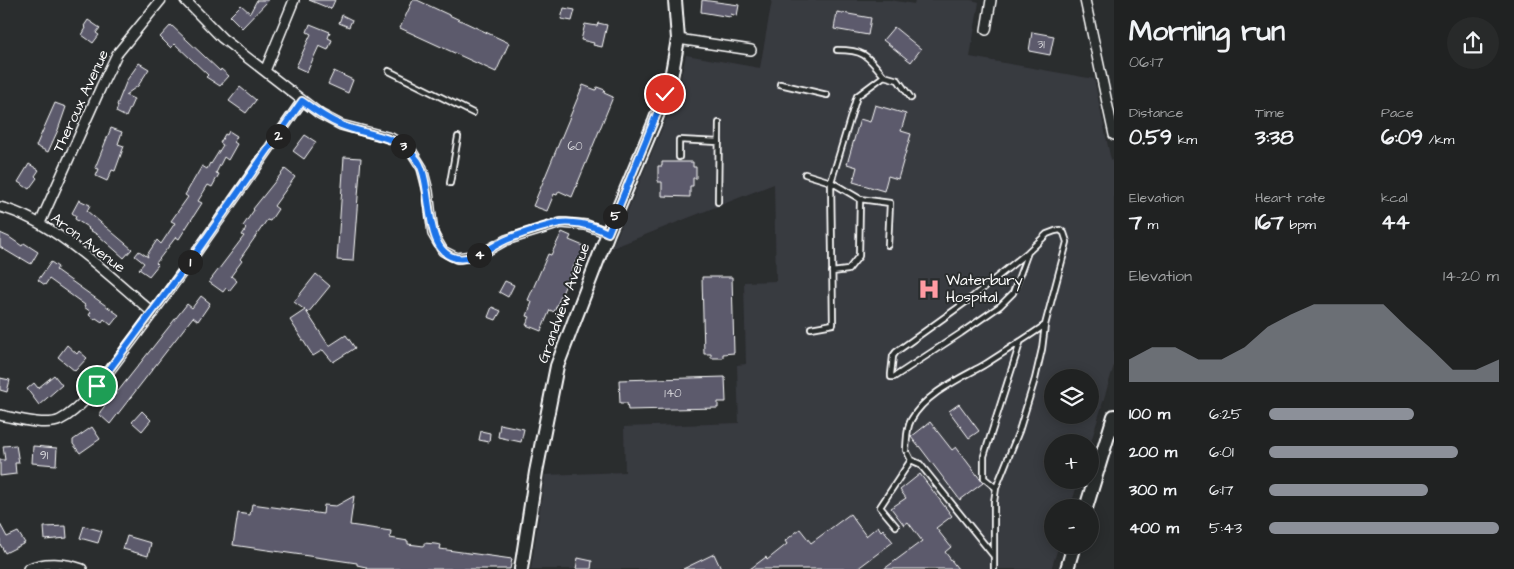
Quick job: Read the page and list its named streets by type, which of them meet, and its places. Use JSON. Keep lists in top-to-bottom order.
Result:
{
  "streets": {
    "main road": ["Grandview Avenue"],
    "street": ["Theroux Avenue", "Aron Avenue"]
  },
  "crossings": [
    ["Theroux Avenue", "Aron Avenue"]
  ],
  "places": {
    "hospital": ["Waterbury Hospital"]
  },
  "house_numbers": [
    "31",
    "60",
    "140",
    "91"
  ],
  "page": {
    "heading": ["Morning run", "06:17"],
    "stats": [
      ["Distance", "0.59 km"],
      ["Time", "3:38"],
      ["Pace", "6:09 /km"],
      ["Elevation", "7 m"],
      ["Heart rate", "167 bpm"],
      ["kcal", "44"]
    ],
    "pins": [
      "2",
      "3",
      "5",
      "4",
      "1"
    ],
    "chart": ["Elevation", "14–20 m"],
    "map_buttons": ["+", "−"],
    "list": [
      {
        "name": "100 m",
        "note": "6:25"
      },
      {
        "name": "200 m",
        "note": "6:01"
      },
      {
        "name": "300 m",
        "note": "6:17"
      },
      {
        "name": "400 m",
        "note": "5:43"
      }
    ]
  }
}
